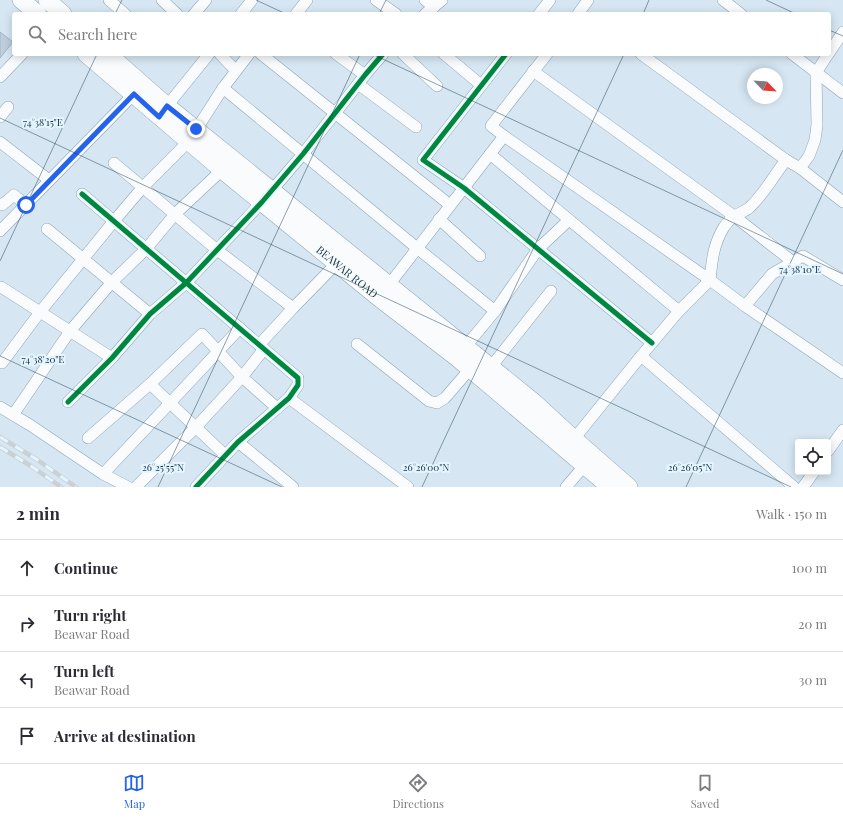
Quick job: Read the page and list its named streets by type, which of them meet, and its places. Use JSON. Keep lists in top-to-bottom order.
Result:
{
  "streets": {
    "main road": ["BEAWAR ROAD"]
  },
  "north": "bottom right",
  "page": {
    "search": "Search here",
    "heading": ["2 min", "Walk · 150 m"],
    "list": [
      ["Continue", "100 m"],
      ["Turn right", "Beawar Road", "20 m"],
      ["Turn left", "Beawar Road", "30 m"],
      "Arrive at destination"
    ],
    "nav": ["Map", "Directions", "Saved"]
  },
  "coordinates": [
    "74°38'15\"E",
    "74°38'10\"E",
    "74°38'20\"E",
    "26°25'55\"N",
    "26°26'00\"N",
    "26°26'05\"N"
  ]
}
